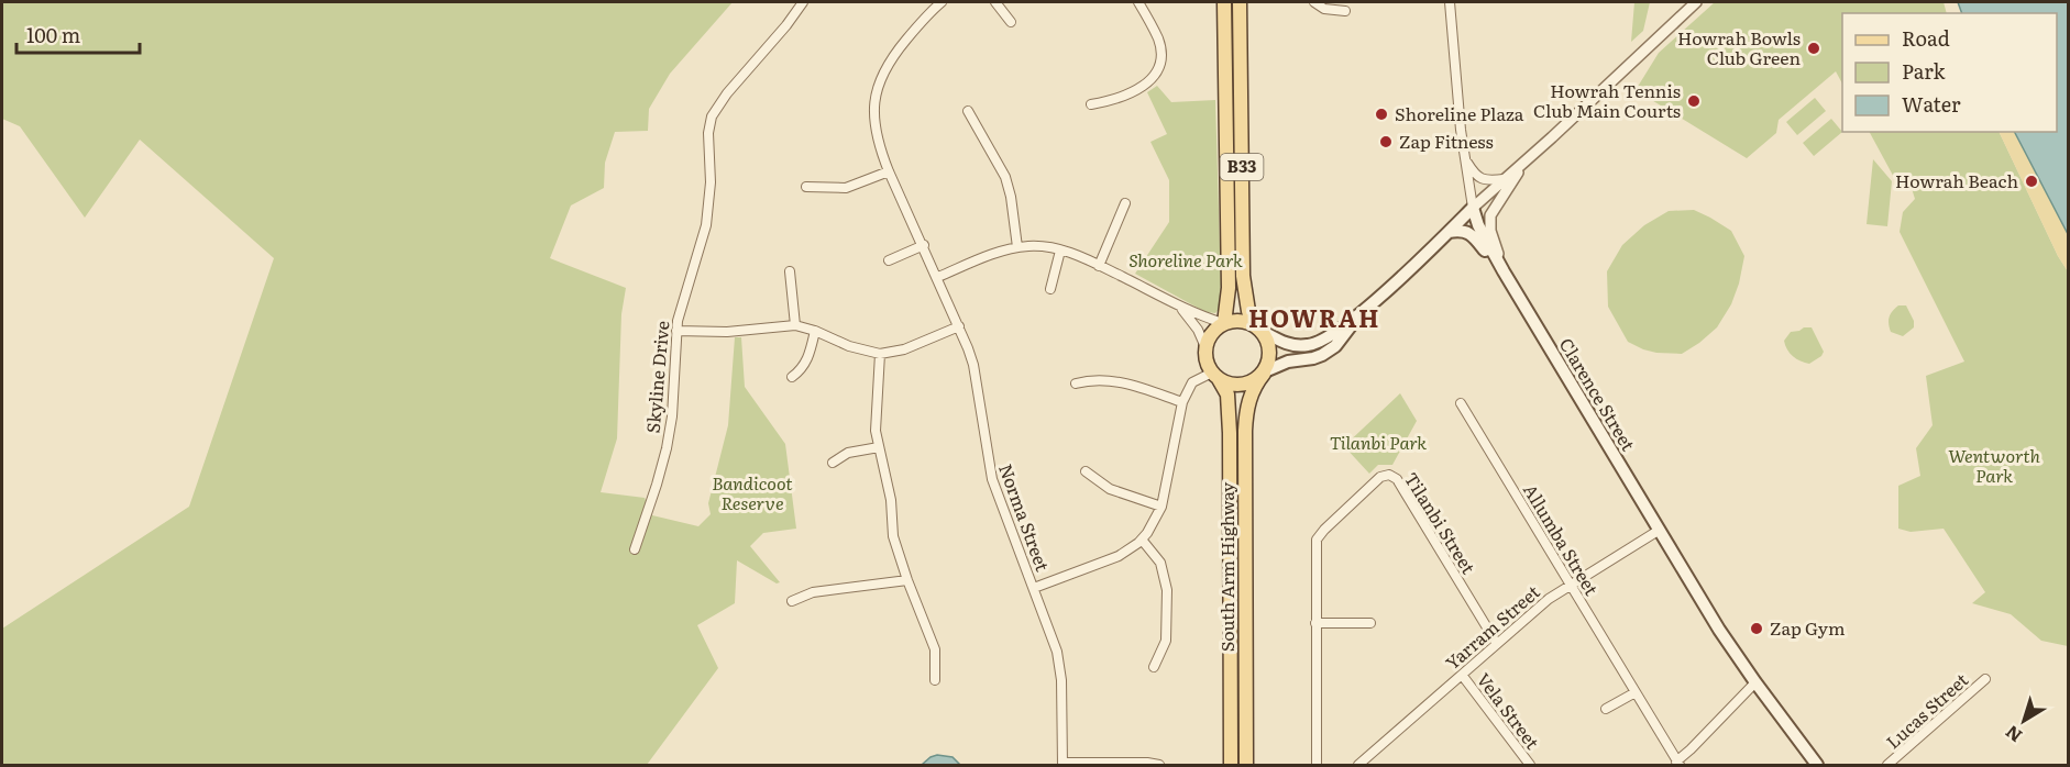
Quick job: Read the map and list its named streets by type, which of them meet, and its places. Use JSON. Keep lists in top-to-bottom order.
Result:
{
  "streets": {
    "main road": ["B33", "Clarence Street", "South Arm Highway"],
    "street": [
      "Skyline Drive",
      "Norma Street",
      "Tilanbi Street",
      "Allumba Street",
      "Yarram Street",
      "Vela Street",
      "Lucas Street"
    ]
  },
  "crossings": [
    ["B33", "South Arm Highway"],
    ["Clarence Street", "Yarram Street"],
    ["Tilanbi Street", "Yarram Street"],
    ["Allumba Street", "Yarram Street"],
    ["Yarram Street", "Vela Street"]
  ],
  "districts": ["HOWRAH"],
  "parks": [
    "Shoreline Park",
    "Tilanbi Park",
    "Wentworth Park",
    "Bandicoot Reserve"
  ],
  "places": [
    "Howrah Bowls Club Green",
    "Howrah Tennis Club Main Courts",
    "Shoreline Plaza",
    "Zap Fitness",
    "Howrah Beach",
    "Zap Gym"
  ],
  "legend": ["Road", "Park", "Water"],
  "scale_bar": "100 m",
  "north": "bottom left"
}
